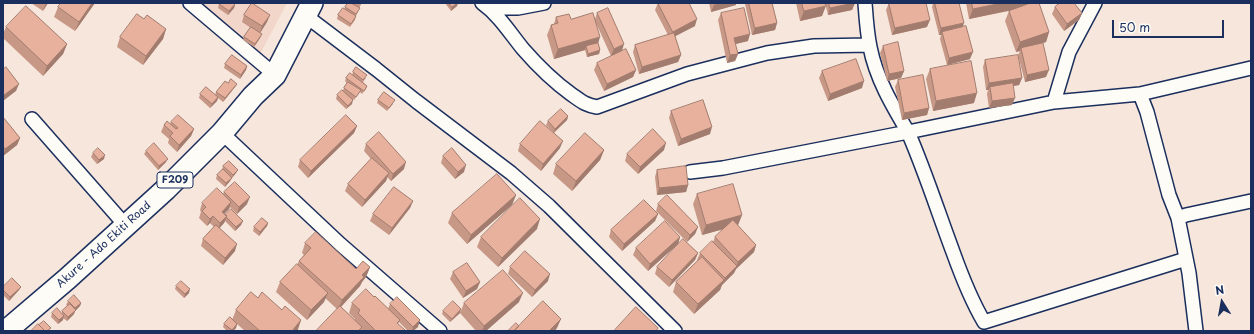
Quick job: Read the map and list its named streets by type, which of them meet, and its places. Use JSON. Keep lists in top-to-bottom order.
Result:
{
  "streets": {
    "main road": ["F209", "Akure - Ado Ekiti Road"]
  },
  "scale_bar": "50 m",
  "north": "top"
}
